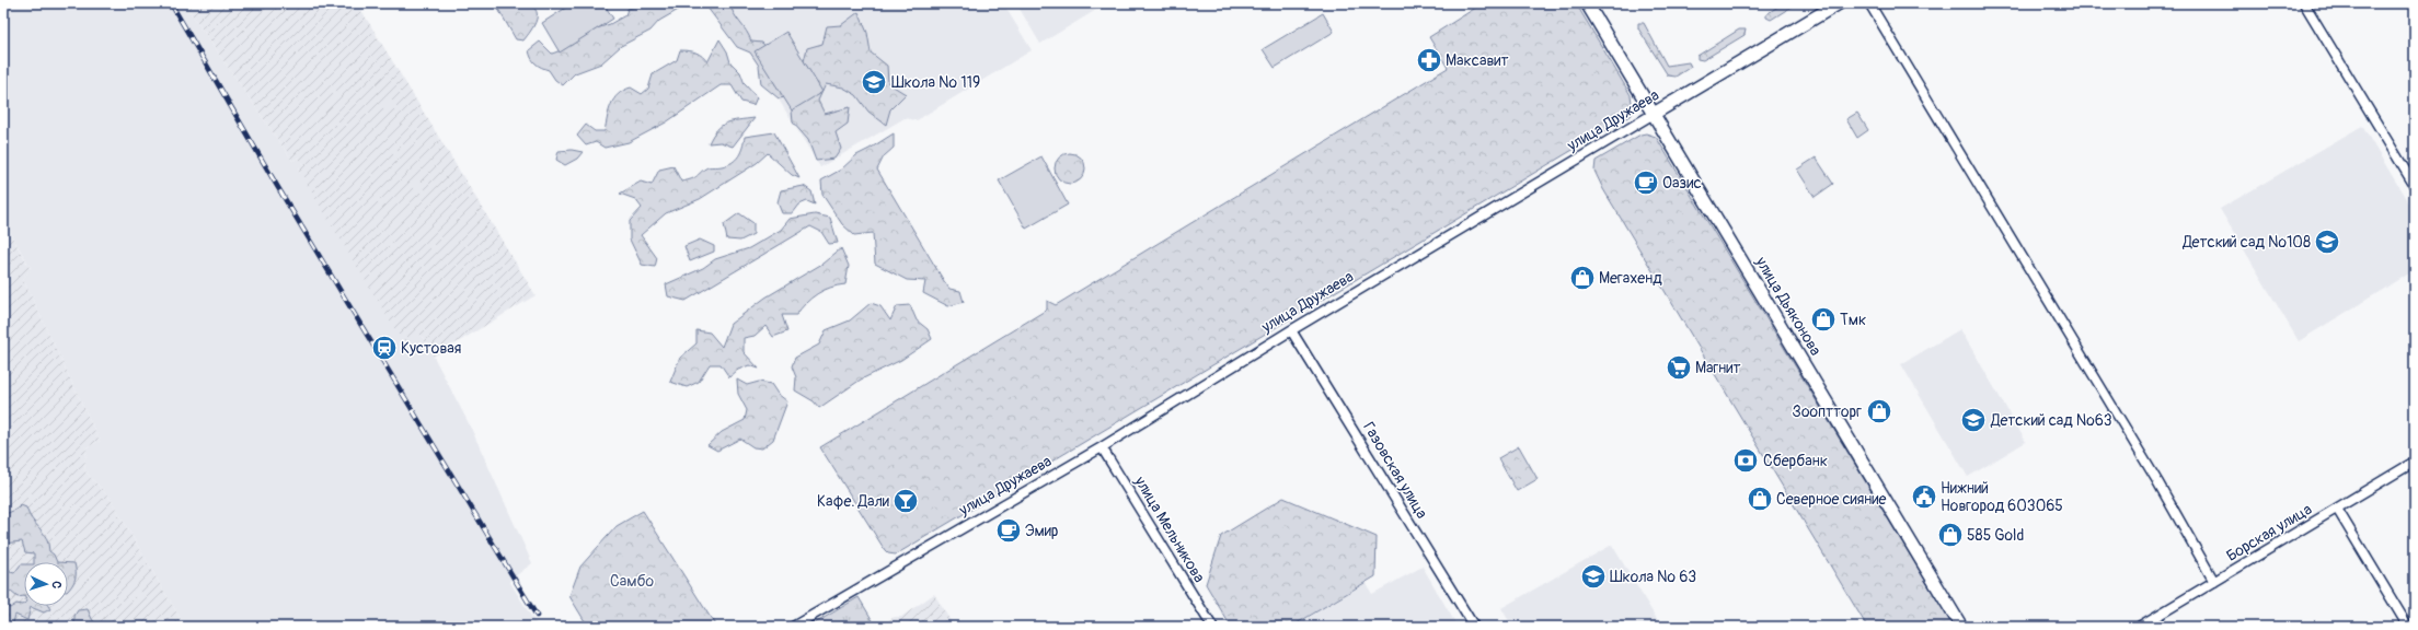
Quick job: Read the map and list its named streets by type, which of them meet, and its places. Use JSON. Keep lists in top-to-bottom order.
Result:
{
  "streets": {
    "main road": ["улица Дружаева", "улица Дьяконова"],
    "street": ["Газовская улица", "улица Мельникова", "Борская улица"]
  },
  "crossings": [
    ["улица Дружаева", "улица Дьяконова"],
    ["улица Дружаева", "Газовская улица"],
    ["улица Дружаева", "улица Мельникова"]
  ],
  "parks": ["Самбо"],
  "places": {
    "pharmacy": ["Максавит"],
    "school or university": [
      "Школа № 119",
      "Детский сад №108",
      "Детский сад №63",
      "Школа № 63"
    ],
    "cafe": ["Оазис", "Эмир"],
    "shop": [
      "Мегахенд",
      "Тмк",
      "Зооптторг",
      "Северное сияние",
      "585 Gold"
    ],
    "station": ["Кустовая"],
    "supermarket": ["Магнит"],
    "bank": ["Сбербанк"],
    "public building": ["Нижний Новгород 603065"],
    "bar": ["Кафе. Дали"]
  },
  "north": "right"
}
